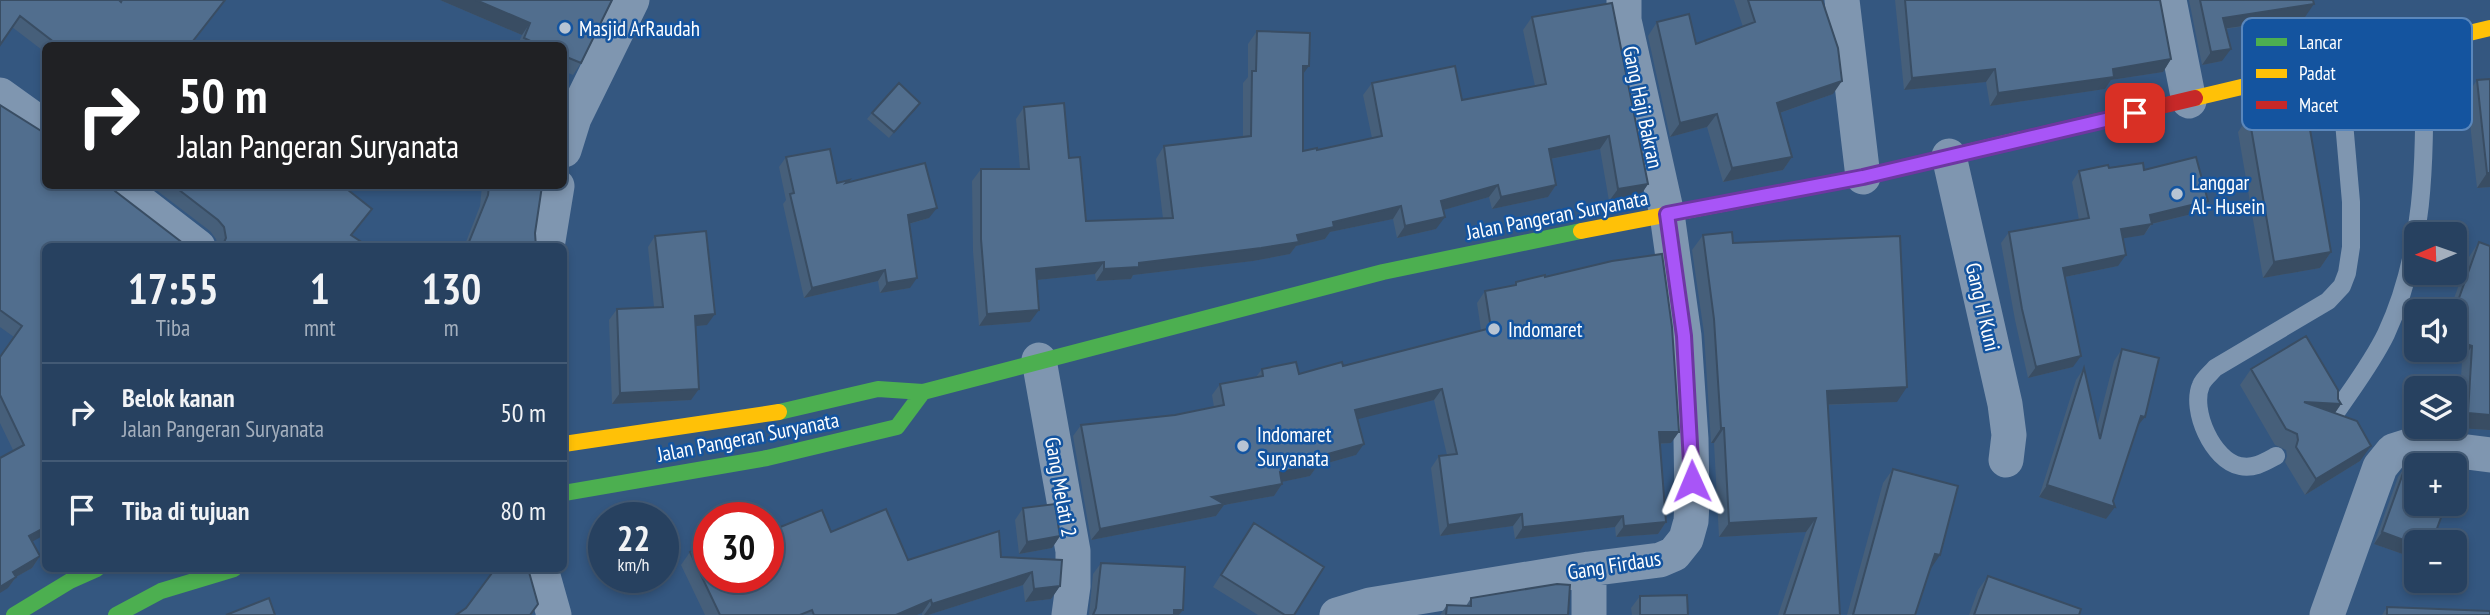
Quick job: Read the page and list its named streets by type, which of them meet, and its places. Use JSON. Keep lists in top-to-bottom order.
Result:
{
  "streets": {
    "main road": ["Jalan Pangeran Suryanata"],
    "street": [
      "Gang Haji Bakran",
      "Gang H Kuni",
      "Gang Melati 2",
      "Gang Firdaus"
    ]
  },
  "crossings": [
    ["Gang Haji Bakran", "Jalan Pangeran Suryanata"],
    ["Gang Haji Bakran", "Gang Firdaus"],
    ["Jalan Pangeran Suryanata", "Gang H Kuni"],
    ["Jalan Pangeran Suryanata", "Gang Melati 2"],
    ["Jalan Pangeran Suryanata", "Gang Firdaus"]
  ],
  "places": [
    "Masjid ArRaudah",
    "Langgar Al- Husein",
    "Indomaret",
    "Indomaret Suryanata"
  ],
  "legend": ["Lancar", "Padat", "Macet"],
  "north": "left",
  "page": {
    "turn": ["50 m", "Jalan Pangeran Suryanata"],
    "map_buttons": ["+", "−"],
    "eta": [
      "17:55",
      "Tiba",
      "1",
      "mnt",
      "130",
      "m"
    ],
    "list": [
      {
        "name": "Belok kanan",
        "note": "Jalan Pangeran Suryanata",
        "value": "50 m"
      },
      {
        "name": "Tiba di tujuan",
        "value": "80 m"
      }
    ],
    "speed": "22 km/h",
    "limit": "30"
  }
}
